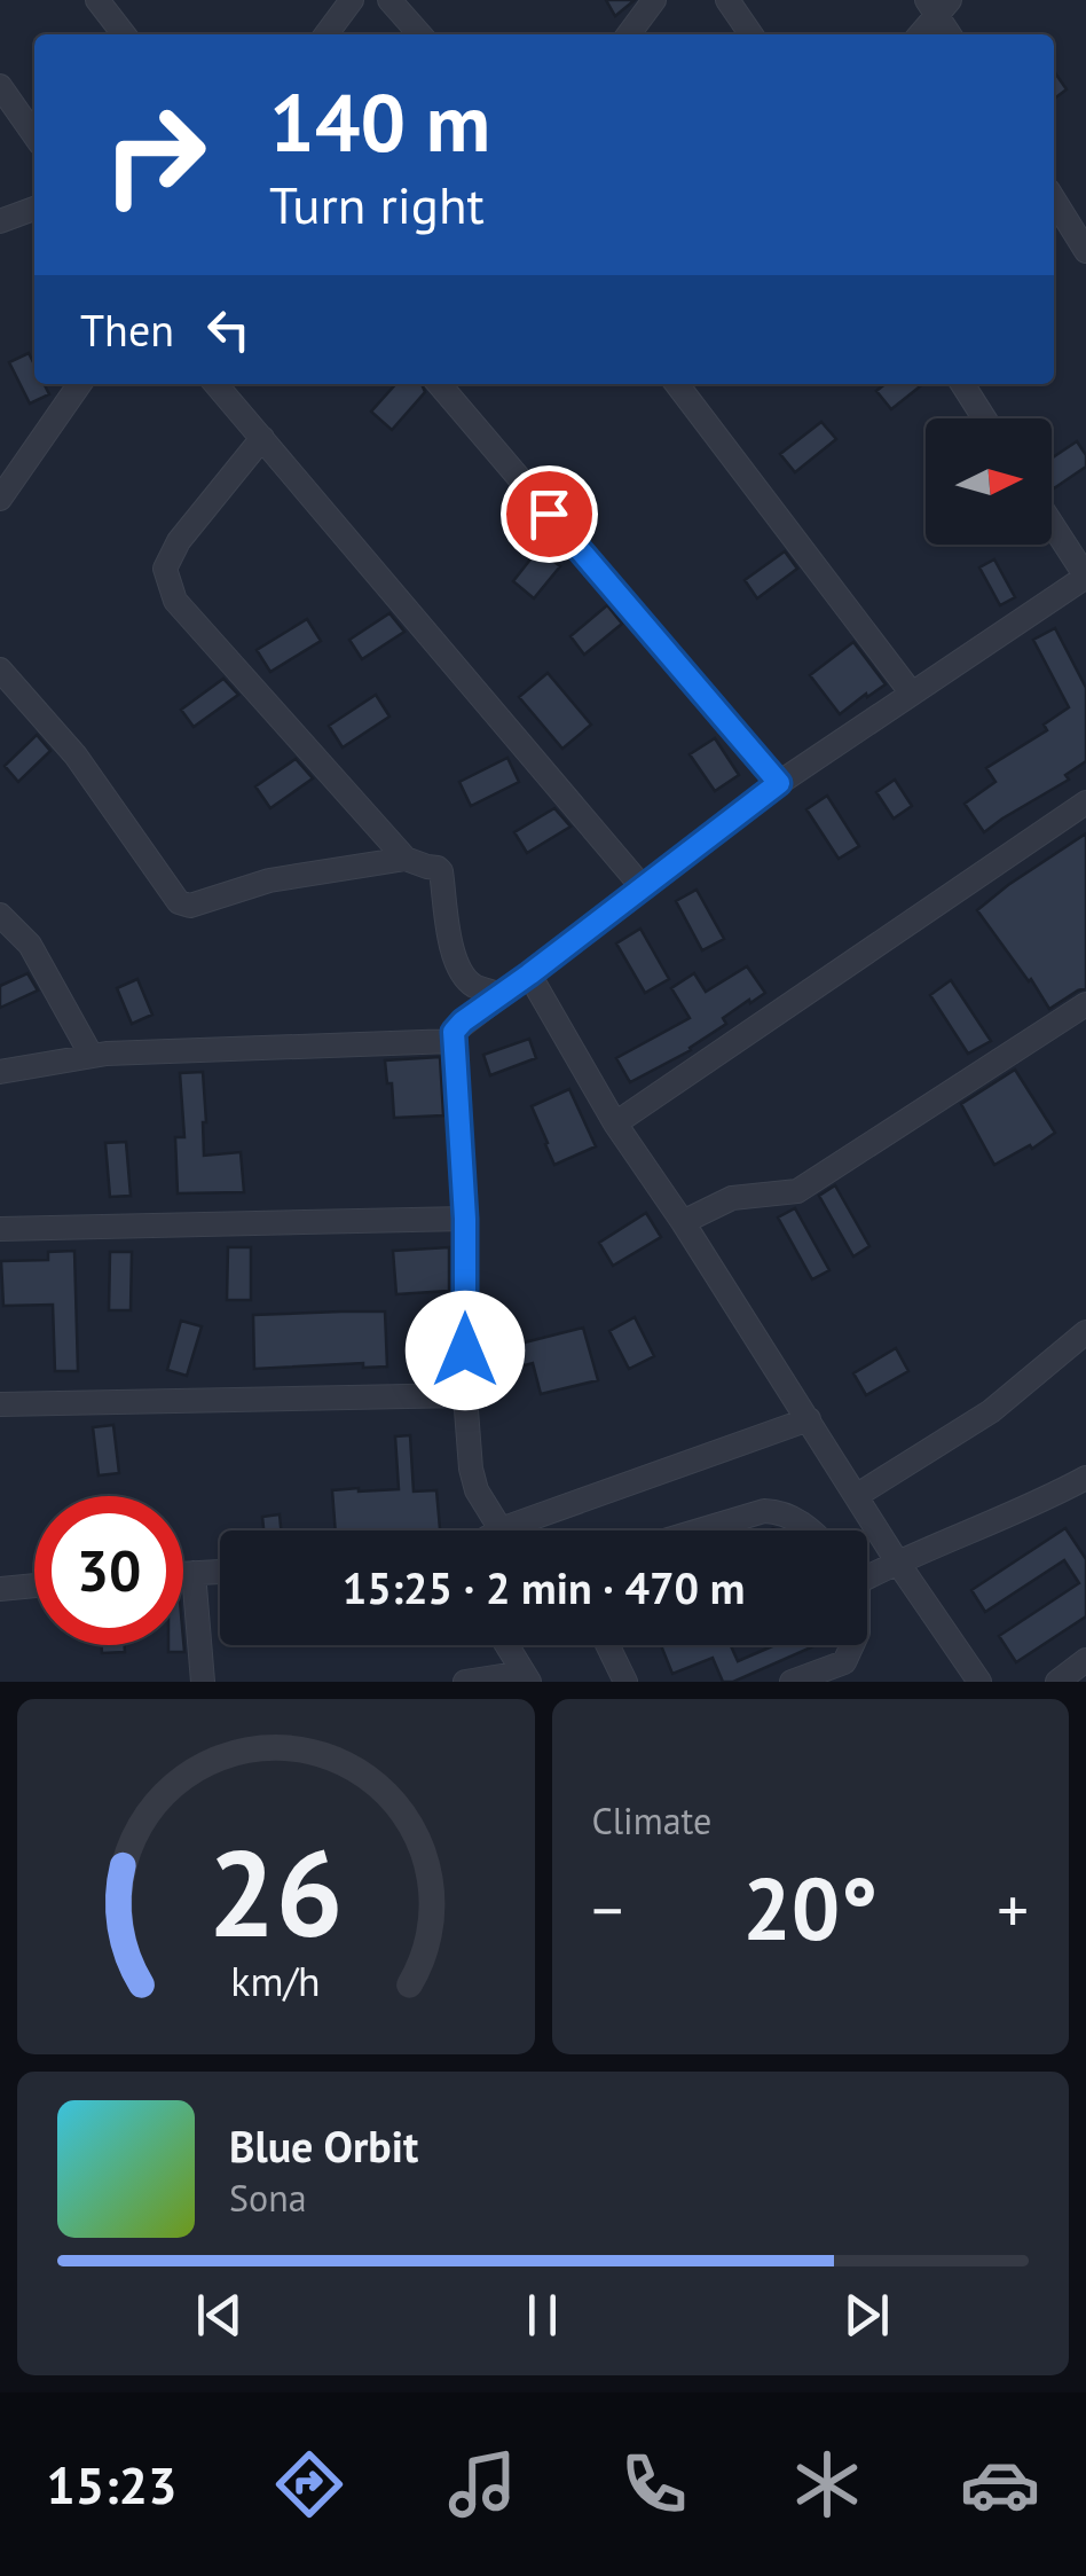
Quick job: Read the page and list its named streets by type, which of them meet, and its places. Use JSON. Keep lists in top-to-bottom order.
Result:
{
  "north": "right",
  "page": {
    "turn": ["140 m", "Turn right"],
    "then": "Then",
    "limit": "30",
    "trip": "15:25 · 2 min · 470 m",
    "tile": "Climate",
    "heat": ["−", "20°", "+"],
    "song": ["Blue Orbit", "Sona"],
    "tabs": "15:23",
    "gauge": ["26", "km/h"]
  }
}
